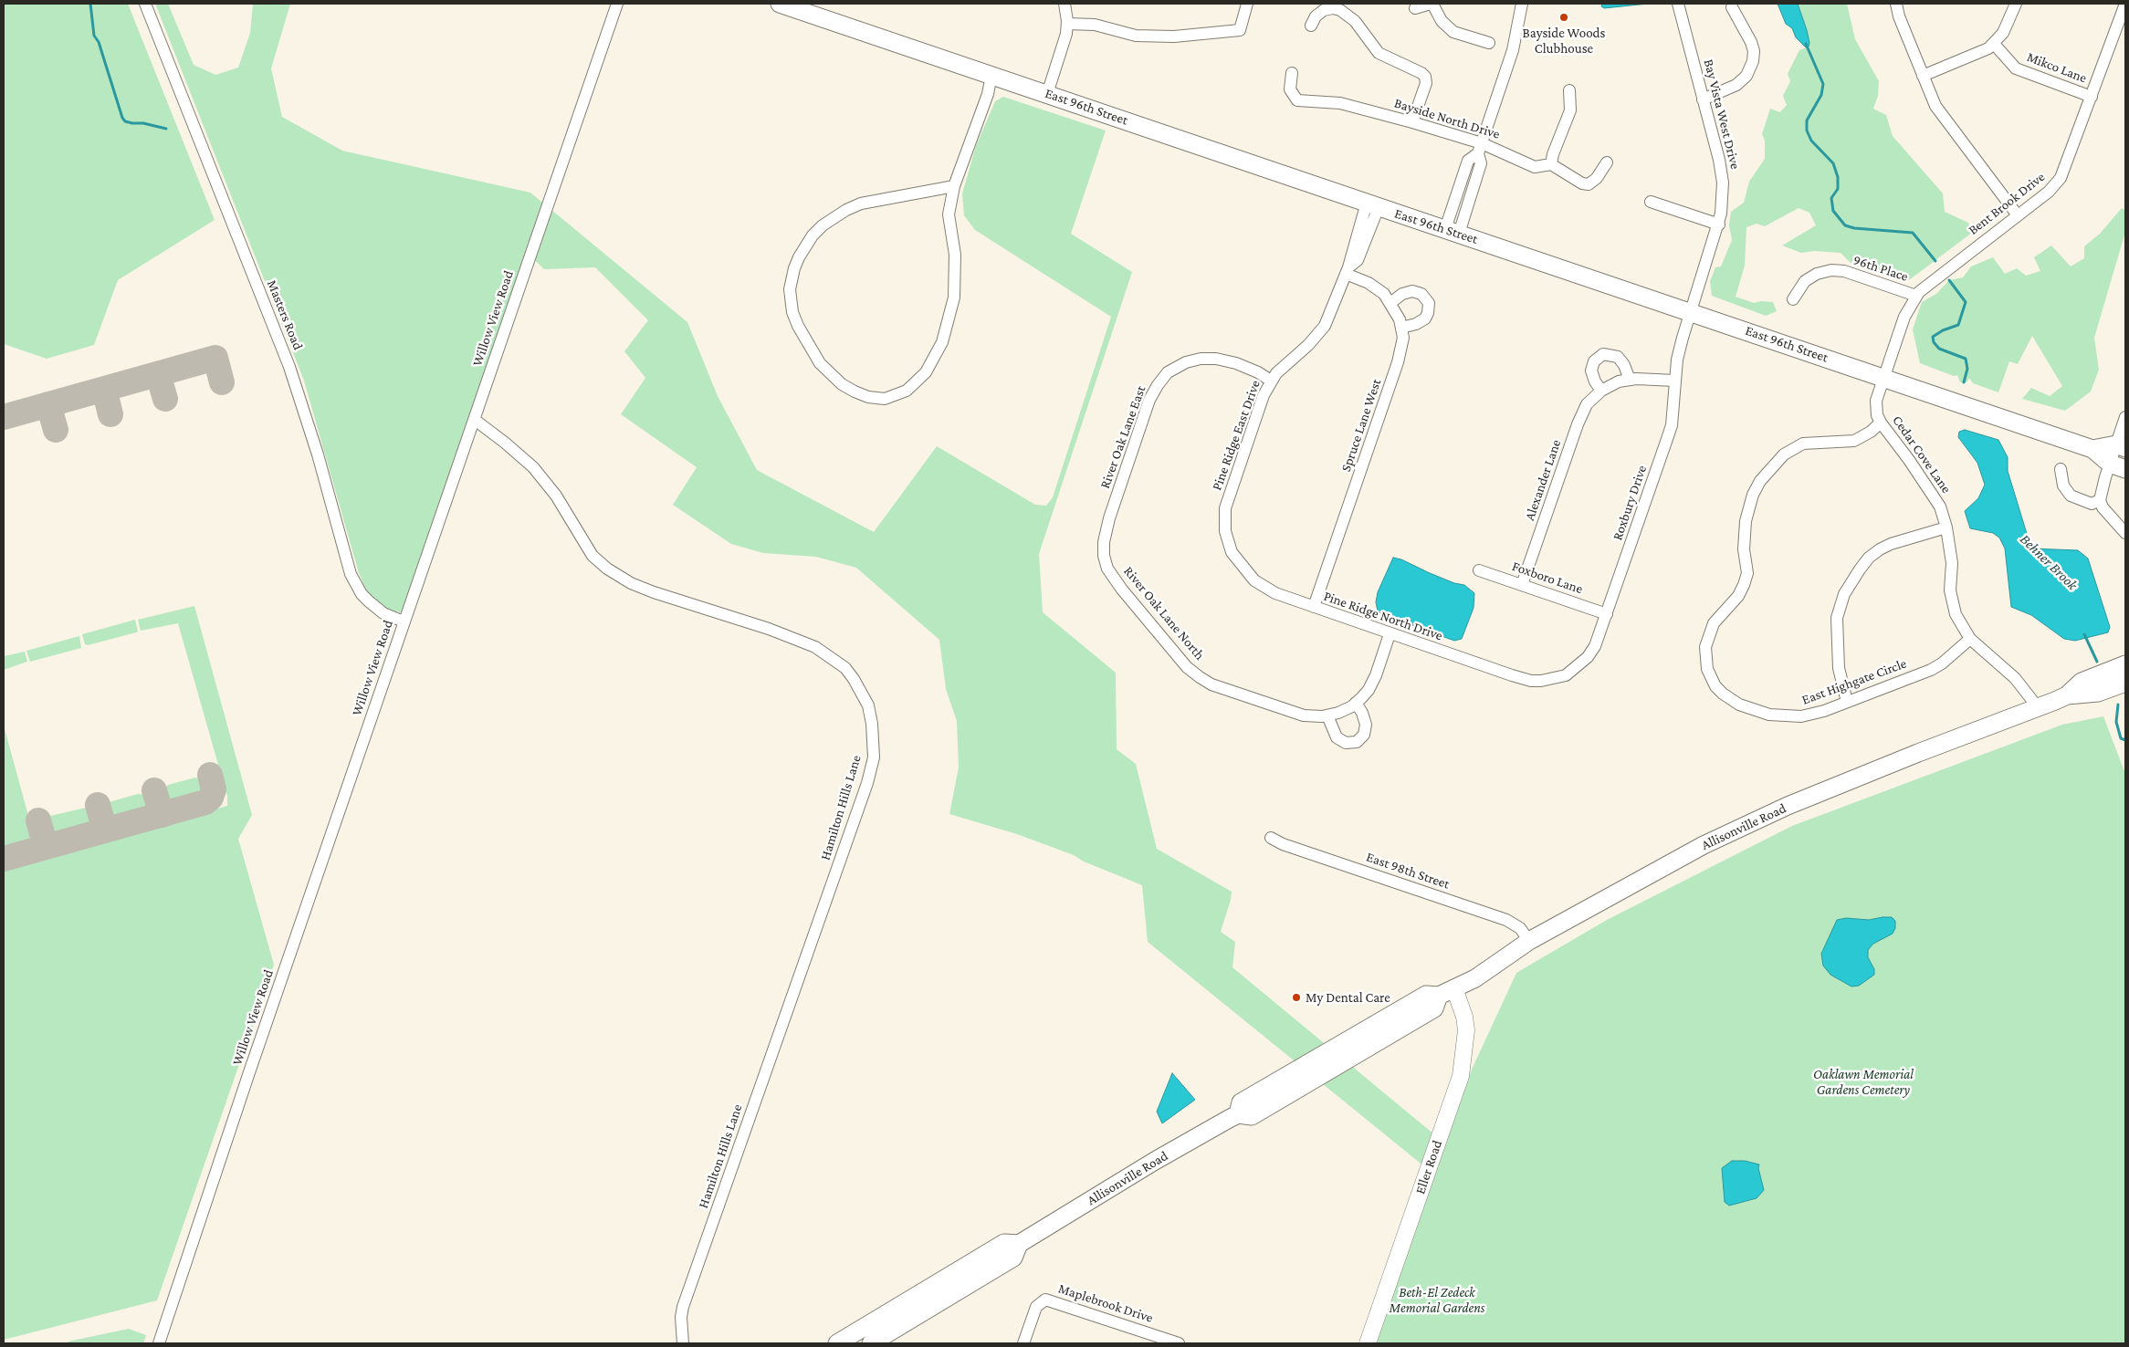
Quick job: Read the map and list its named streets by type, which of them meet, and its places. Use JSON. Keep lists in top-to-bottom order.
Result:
{
  "streets": {
    "main road": ["East 96th Street", "Allisonville Road"],
    "street": [
      "Mikco Lane",
      "Bay Vista West Drive",
      "Bayside North Drive",
      "Bent Brook Drive",
      "96th Place",
      "Masters Road",
      "Willow View Road",
      "Spruce Lane West",
      "Pine Ridge East Drive",
      "River Oak Lane East",
      "Cedar Cove Lane",
      "Alexander Lane",
      "Roxbury Drive",
      "Foxboro Lane",
      "River Oak Lane North",
      "Pine Ridge North Drive",
      "East Highgate Circle",
      "Hamilton Hills Lane",
      "East 98th Street",
      "Eller Road",
      "Maplebrook Drive"
    ]
  },
  "crossings": [
    ["Mikco Lane", "Bent Brook Drive"],
    ["East 96th Street", "Bay Vista West Drive"],
    ["East 96th Street", "Bent Brook Drive"],
    ["East 96th Street", "Pine Ridge East Drive"],
    ["East 96th Street", "Cedar Cove Lane"],
    ["East 96th Street", "Roxbury Drive"],
    ["Bay Vista West Drive", "Roxbury Drive"],
    ["Bent Brook Drive", "96th Place"],
    ["Bent Brook Drive", "Cedar Cove Lane"],
    ["Masters Road", "Willow View Road"],
    ["Willow View Road", "Hamilton Hills Lane"],
    ["Spruce Lane West", "Pine Ridge East Drive"],
    ["Spruce Lane West", "Pine Ridge North Drive"],
    ["Pine Ridge East Drive", "River Oak Lane East"],
    ["Pine Ridge East Drive", "Pine Ridge North Drive"],
    ["River Oak Lane East", "River Oak Lane North"],
    ["Cedar Cove Lane", "East Highgate Circle"],
    ["Cedar Cove Lane", "Allisonville Road"],
    ["Alexander Lane", "Roxbury Drive"],
    ["Alexander Lane", "Foxboro Lane"],
    ["Roxbury Drive", "Foxboro Lane"],
    ["Roxbury Drive", "Pine Ridge North Drive"],
    ["River Oak Lane North", "Pine Ridge North Drive"],
    ["Allisonville Road", "East 98th Street"],
    ["Allisonville Road", "Eller Road"]
  ],
  "water": ["Behner Brook"],
  "parks": ["Oaklawn Memorial Gardens Cemetery", "Beth-El Zedeck Memorial Gardens"],
  "places": ["Bayside Woods Clubhouse", "My Dental Care"]
}
